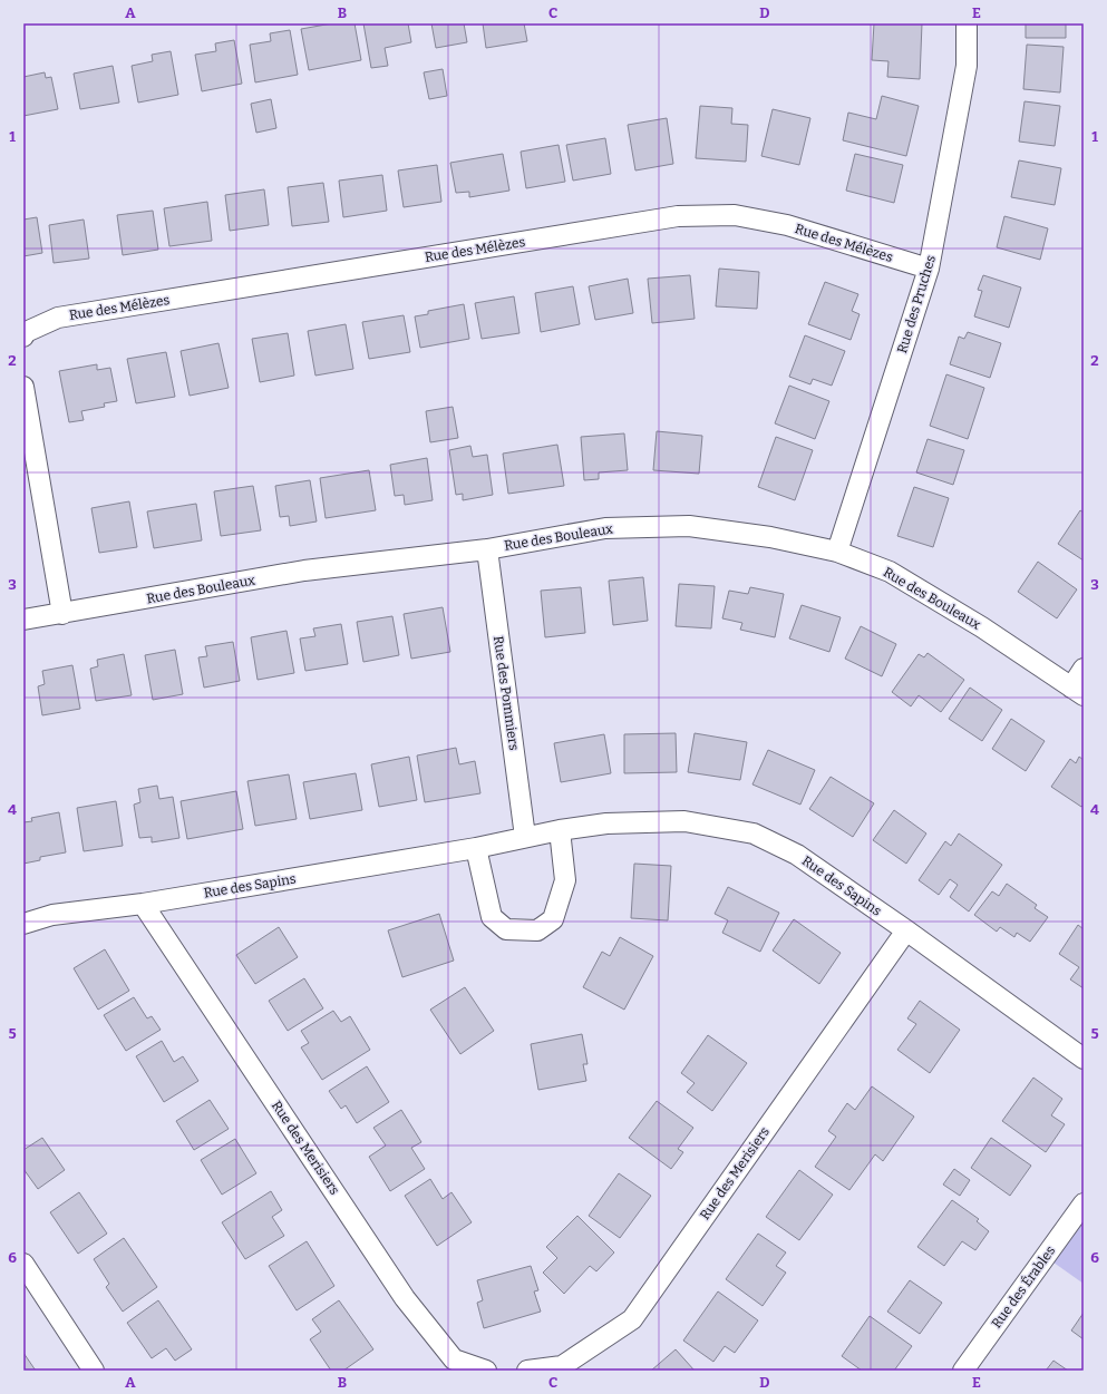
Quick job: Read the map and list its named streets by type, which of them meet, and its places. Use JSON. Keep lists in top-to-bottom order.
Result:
{
  "streets": {
    "street": [
      "Rue des Mélèzes",
      "Rue des Pruches",
      "Rue des Bouleaux",
      "Rue des Pommiers",
      "Rue des Sapins",
      "Rue des Merisiers",
      "Rue des Érables"
    ]
  },
  "crossings": [
    ["Rue des Mélèzes", "Rue des Pruches"],
    ["Rue des Pruches", "Rue des Bouleaux"],
    ["Rue des Bouleaux", "Rue des Pommiers"],
    ["Rue des Pommiers", "Rue des Sapins"],
    ["Rue des Sapins", "Rue des Merisiers"]
  ],
  "grid": {
    "columns": [
      "A",
      "B",
      "C",
      "D",
      "E"
    ],
    "rows": [
      "1",
      "2",
      "3",
      "4",
      "5",
      "6"
    ]
  }
}
